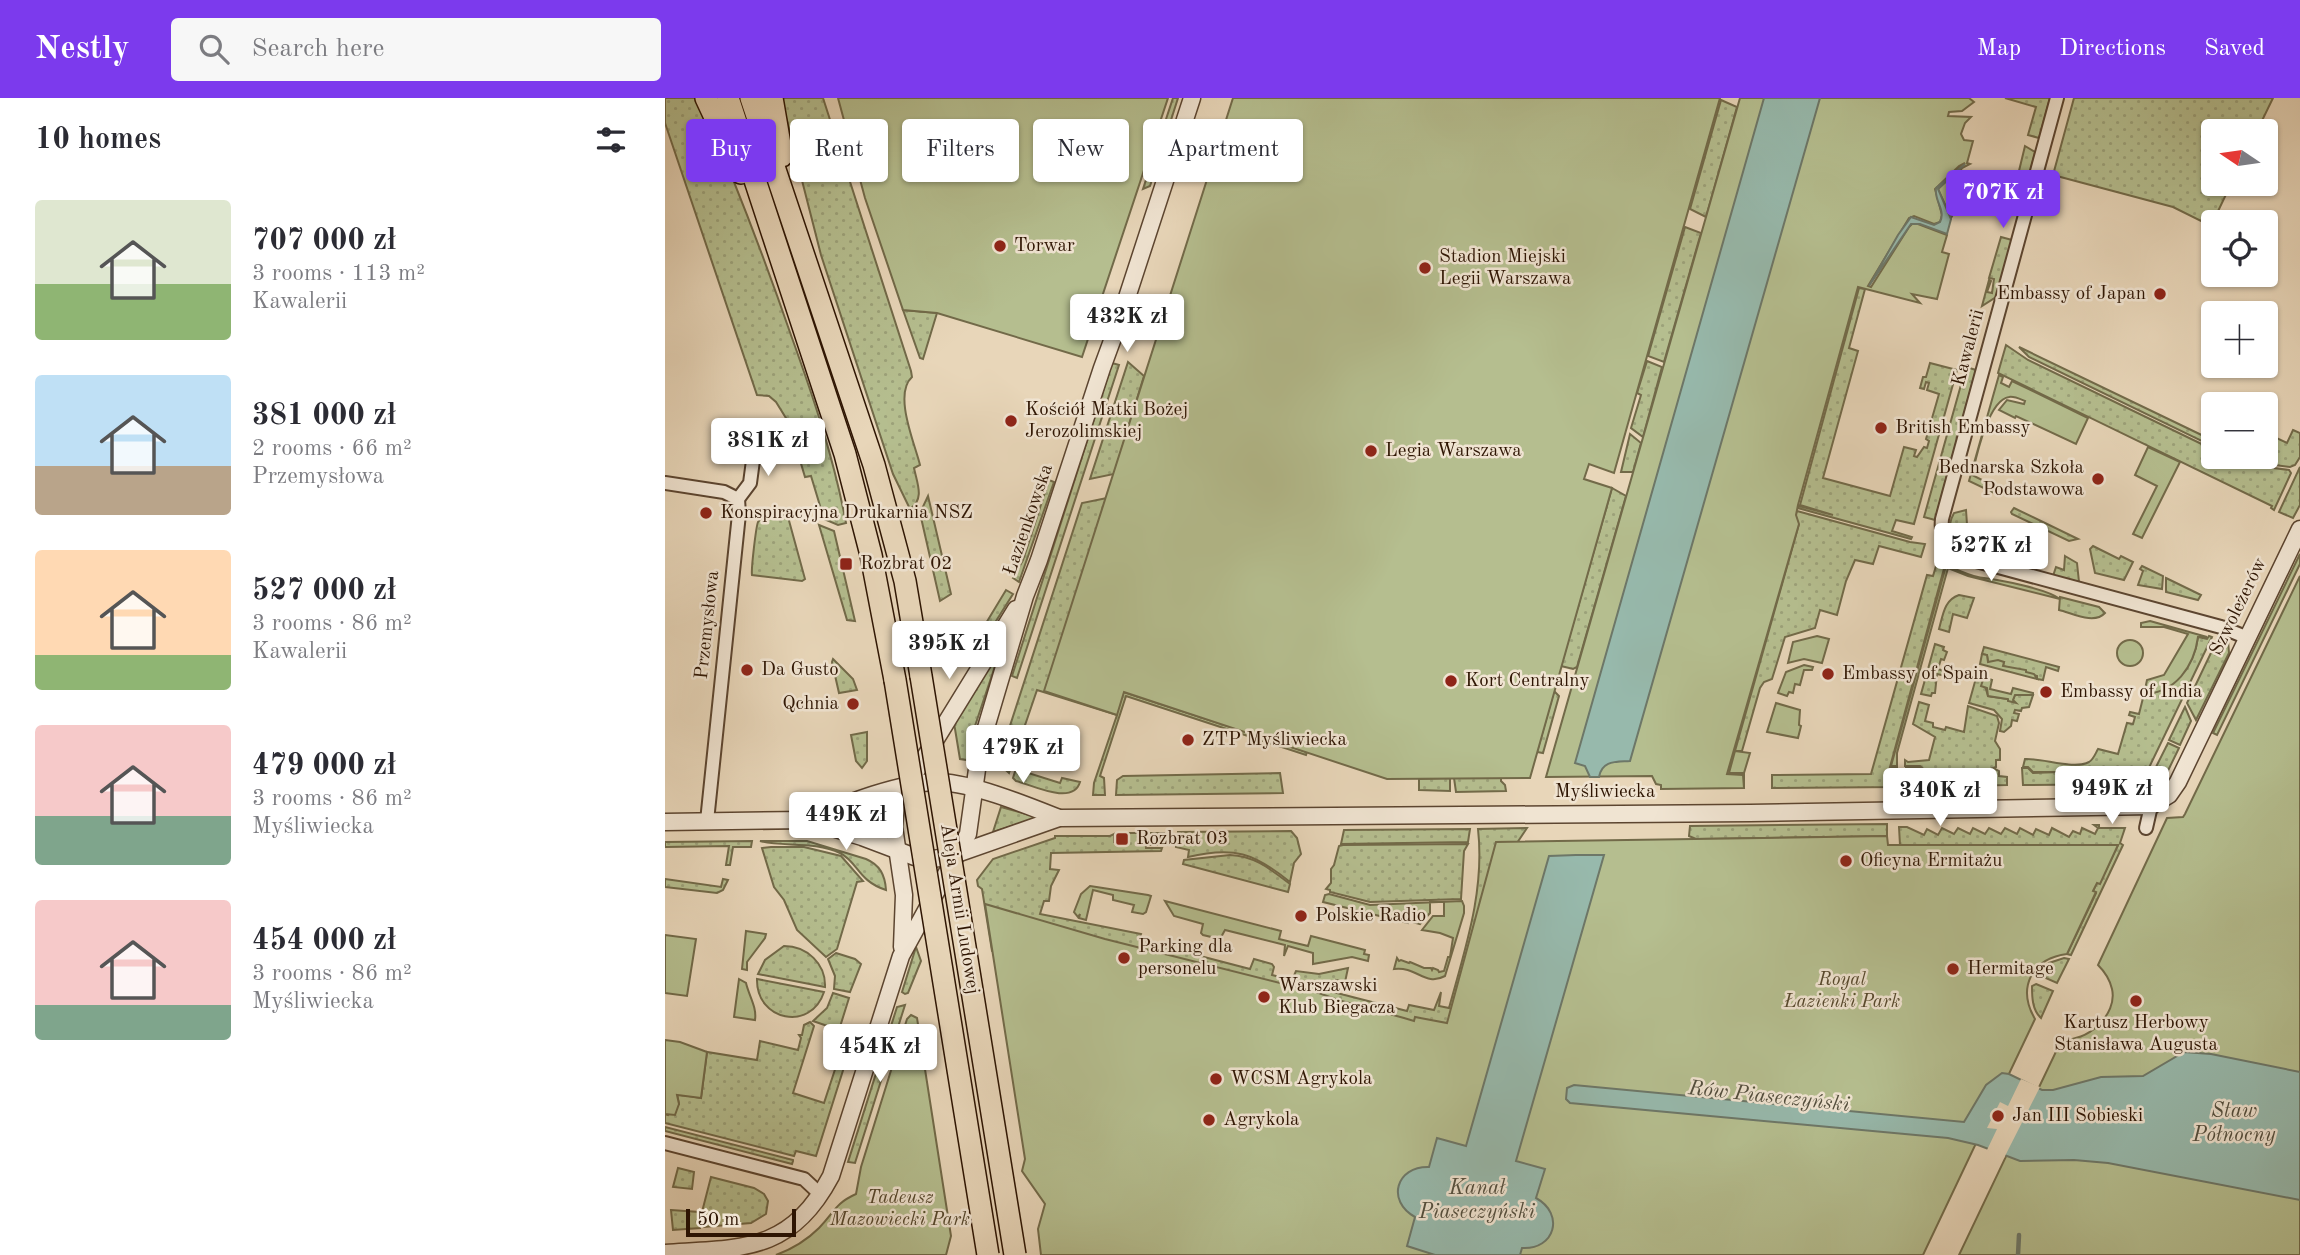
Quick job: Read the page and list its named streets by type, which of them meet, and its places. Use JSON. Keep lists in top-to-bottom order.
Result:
{
  "streets": {
    "main road": ["Aleja Armii Ludowej"],
    "street": [
      "Kawalerii",
      "Łazienkowska",
      "Szwoleżerów",
      "Przemysłowa",
      "Myśliwiecka"
    ]
  },
  "crossings": [
    ["Kawalerii", "Szwoleżerów"],
    ["Łazienkowska", "Myśliwiecka"],
    ["Szwoleżerów", "Myśliwiecka"]
  ],
  "water": ["Rów Piaseczyński", "Staw Północny", "Kanał Piaseczyński"],
  "parks": ["Royal Łazienki Park", "Tadeusz Mazowiecki Park"],
  "places": {
    "other": [
      "Torwar",
      "Stadion Miejski Legii Warszawa",
      "Embassy of Japan",
      "Kościół Matki Bożej Jerozolimskiej",
      "British Embassy",
      "Legia Warszawa",
      "Bednarska Szkoła Podstawowa",
      "Konspiracyjna Drukarnia NSZ",
      "Da Gusto",
      "Embassy of Spain",
      "Kort Centralny",
      "Embassy of India",
      "Qchnia",
      "ZTP Myśliwiecka",
      "Oficyna Ermitażu",
      "Polskie Radio",
      "Parking dla personelu",
      "Hermitage",
      "Warszawski Klub Biegacza",
      "Kartusz Herbowy Stanisława Augusta",
      "WCSM Agrykola",
      "Jan III Sobieski",
      "Agrykola"
    ],
    "transit": ["Rozbrat 02", "Rozbrat 03"]
  },
  "scale_bar": "50 m",
  "north": "left",
  "page": {
    "header": "Nestly",
    "search": "Search here",
    "nav": ["Map", "Directions", "Saved"],
    "heading": "10 homes",
    "map_buttons": ["+", "−"],
    "chip": [
      "Buy",
      "Rent",
      "Filters",
      "New",
      "Apartment"
    ],
    "price": [
      "707K zł",
      "432K zł",
      "381K zł",
      "527K zł",
      "395K zł",
      "479K zł",
      "949K zł",
      "340K zł",
      "449K zł",
      "454K zł"
    ],
    "list": [
      {
        "name": "707 000 zł",
        "note": "3 rooms · 113 m² · Kawalerii"
      },
      {
        "name": "381 000 zł",
        "note": "2 rooms · 66 m² · Przemysłowa"
      },
      {
        "name": "527 000 zł",
        "note": "3 rooms · 86 m² · Kawalerii"
      },
      {
        "name": "479 000 zł",
        "note": "3 rooms · 86 m² · Myśliwiecka"
      },
      {
        "name": "454 000 zł",
        "note": "3 rooms · 86 m² · Myśliwiecka"
      }
    ],
    "scale": "50 m"
  }
}
